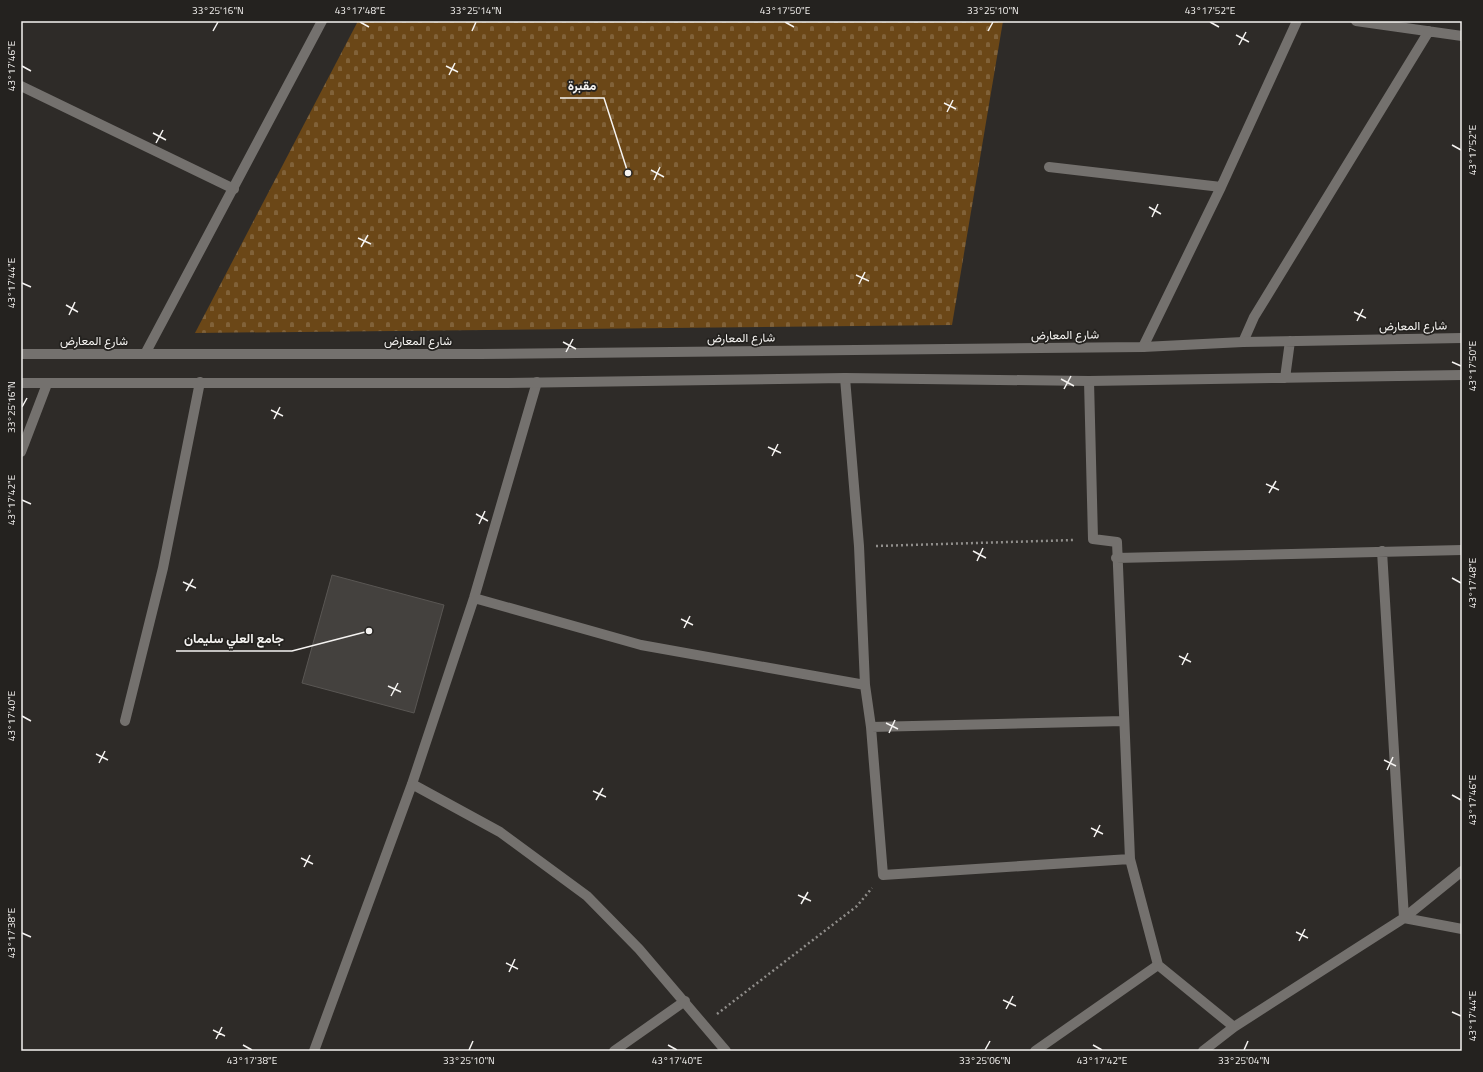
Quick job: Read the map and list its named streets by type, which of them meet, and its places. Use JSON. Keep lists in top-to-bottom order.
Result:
{
  "streets": {
    "street": ["شارع المعارض"]
  },
  "places": ["مقبرة", "جامع العلي سليمان"],
  "coordinates": [
    "33°25'16\"N",
    "43°17'48\"E",
    "33°25'14\"N",
    "43°17'50\"E",
    "33°25'10\"N",
    "43°17'52\"E",
    "43°17'46\"E",
    "43°17'44\"E",
    "43°17'42\"E",
    "43°17'40\"E",
    "43°17'38\"E",
    "33°25'06\"N",
    "33°25'04\"N"
  ]
}
